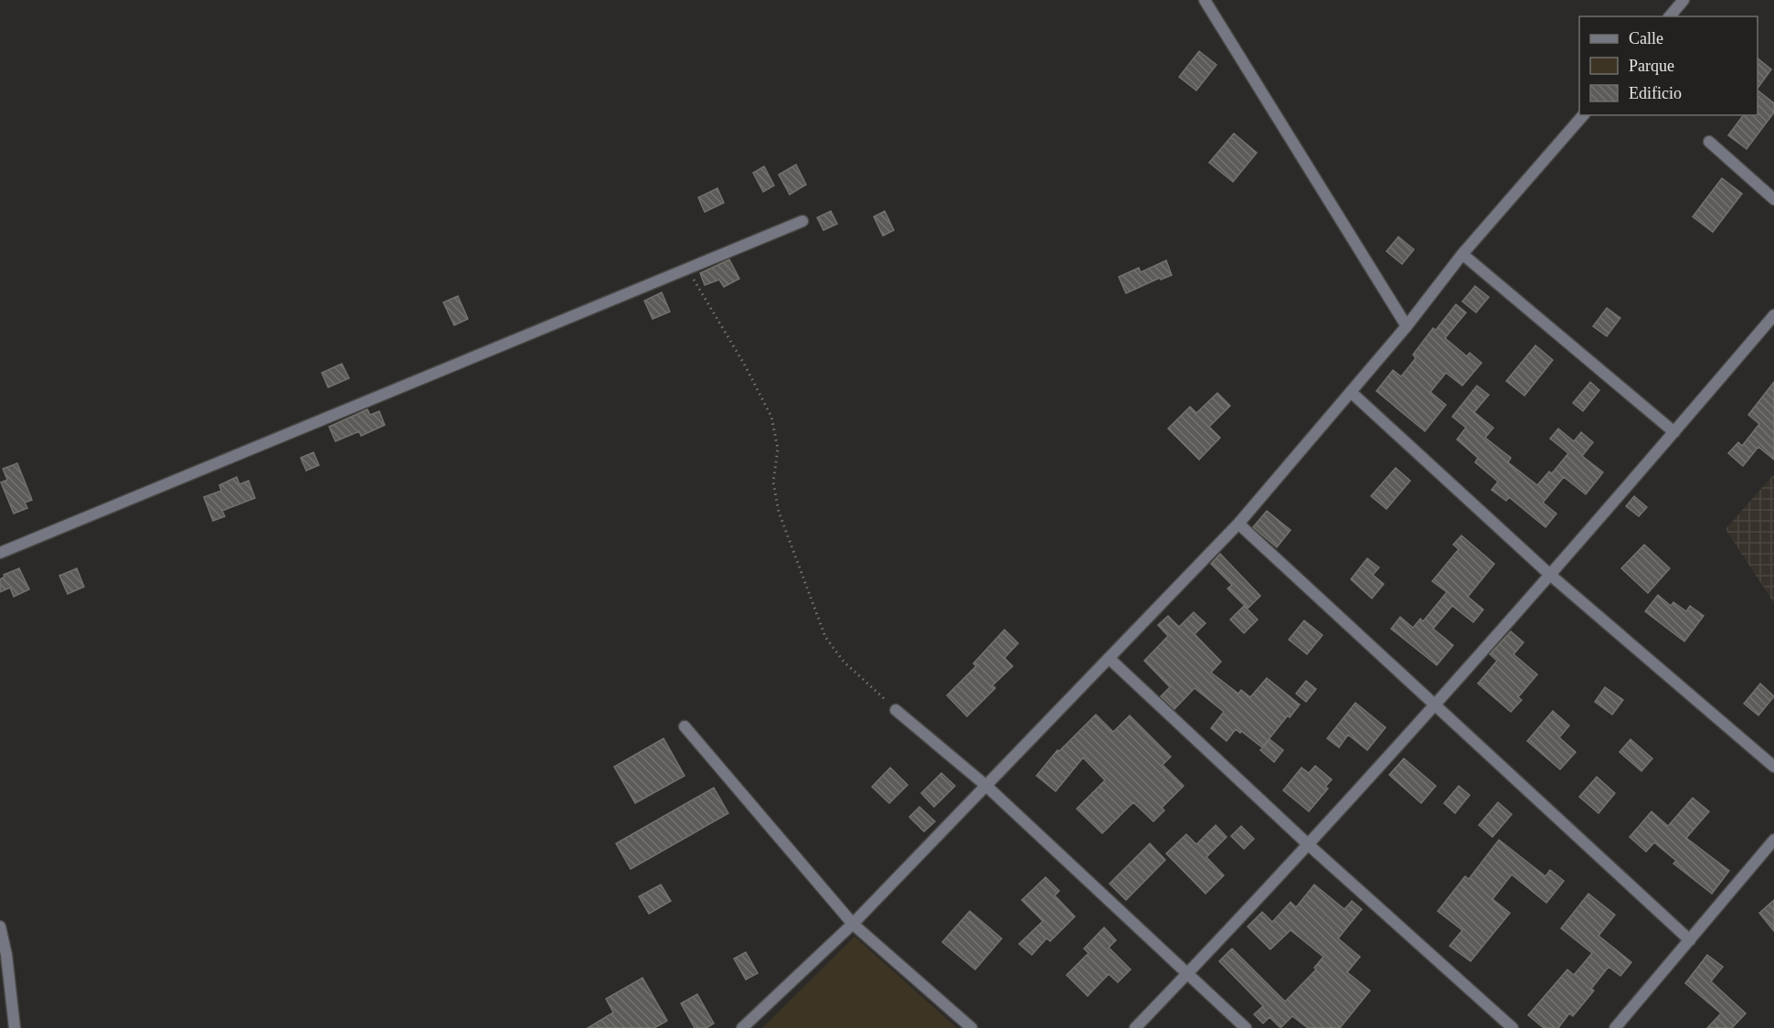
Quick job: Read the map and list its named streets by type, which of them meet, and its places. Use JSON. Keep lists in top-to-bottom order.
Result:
{
  "legend": ["Calle", "Parque", "Edificio"]
}
